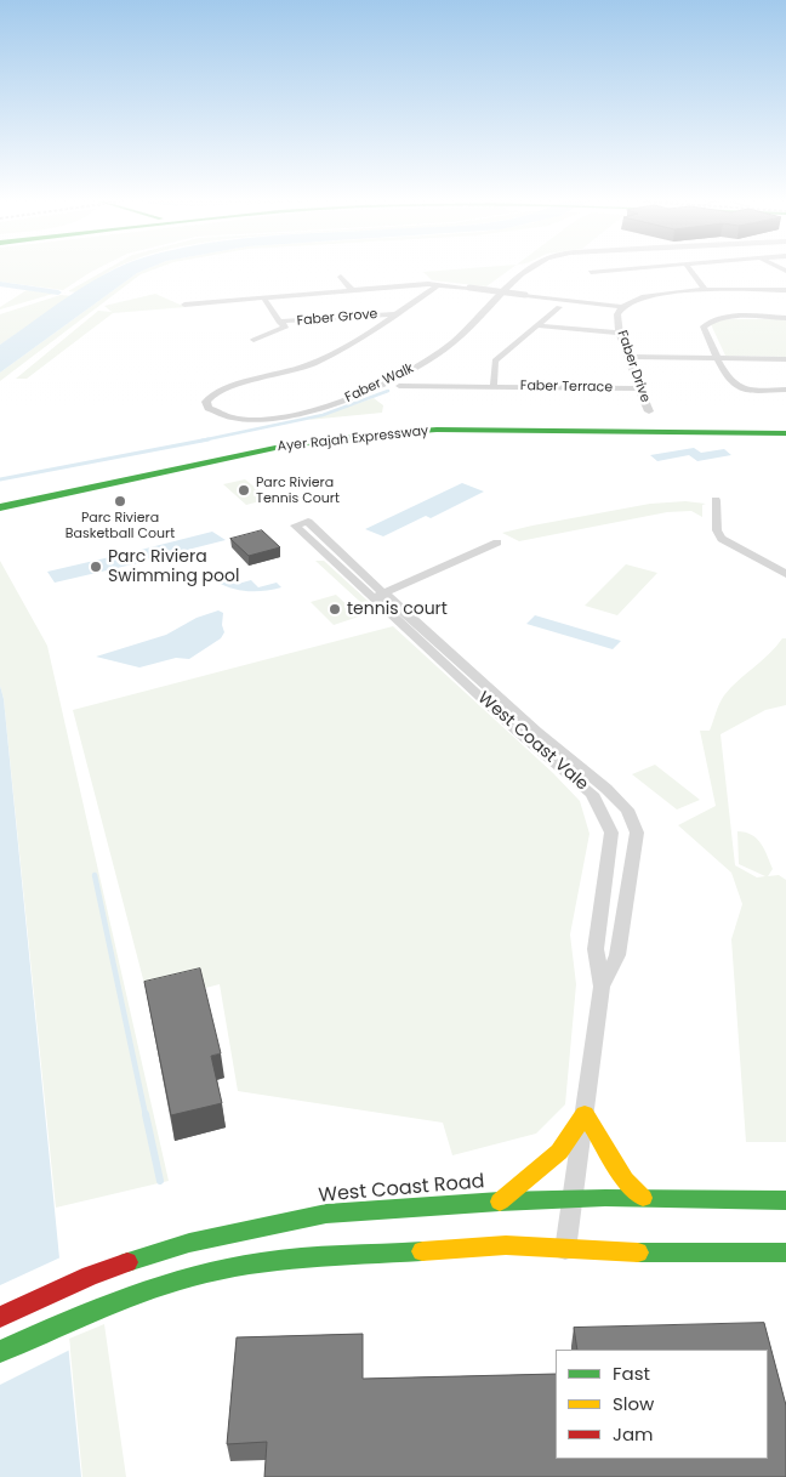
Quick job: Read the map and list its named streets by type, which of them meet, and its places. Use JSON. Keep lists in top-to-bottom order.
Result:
{
  "streets": {
    "main road": ["Ayer Rajah Expressway", "West Coast Road"],
    "street": [
      "Faber Grove",
      "Faber Drive",
      "Faber Walk",
      "Faber Terrace",
      "West Coast Vale"
    ]
  },
  "crossings": [
    ["Faber Grove", "Faber Walk"],
    ["Faber Drive", "Faber Terrace"],
    ["West Coast Vale", "West Coast Road"]
  ],
  "places": [
    "Parc Riviera Tennis Court",
    "Parc Riviera Basketball Court",
    "Parc Riviera Swimming pool",
    "tennis court"
  ],
  "legend": ["Fast", "Slow", "Jam"]
}
